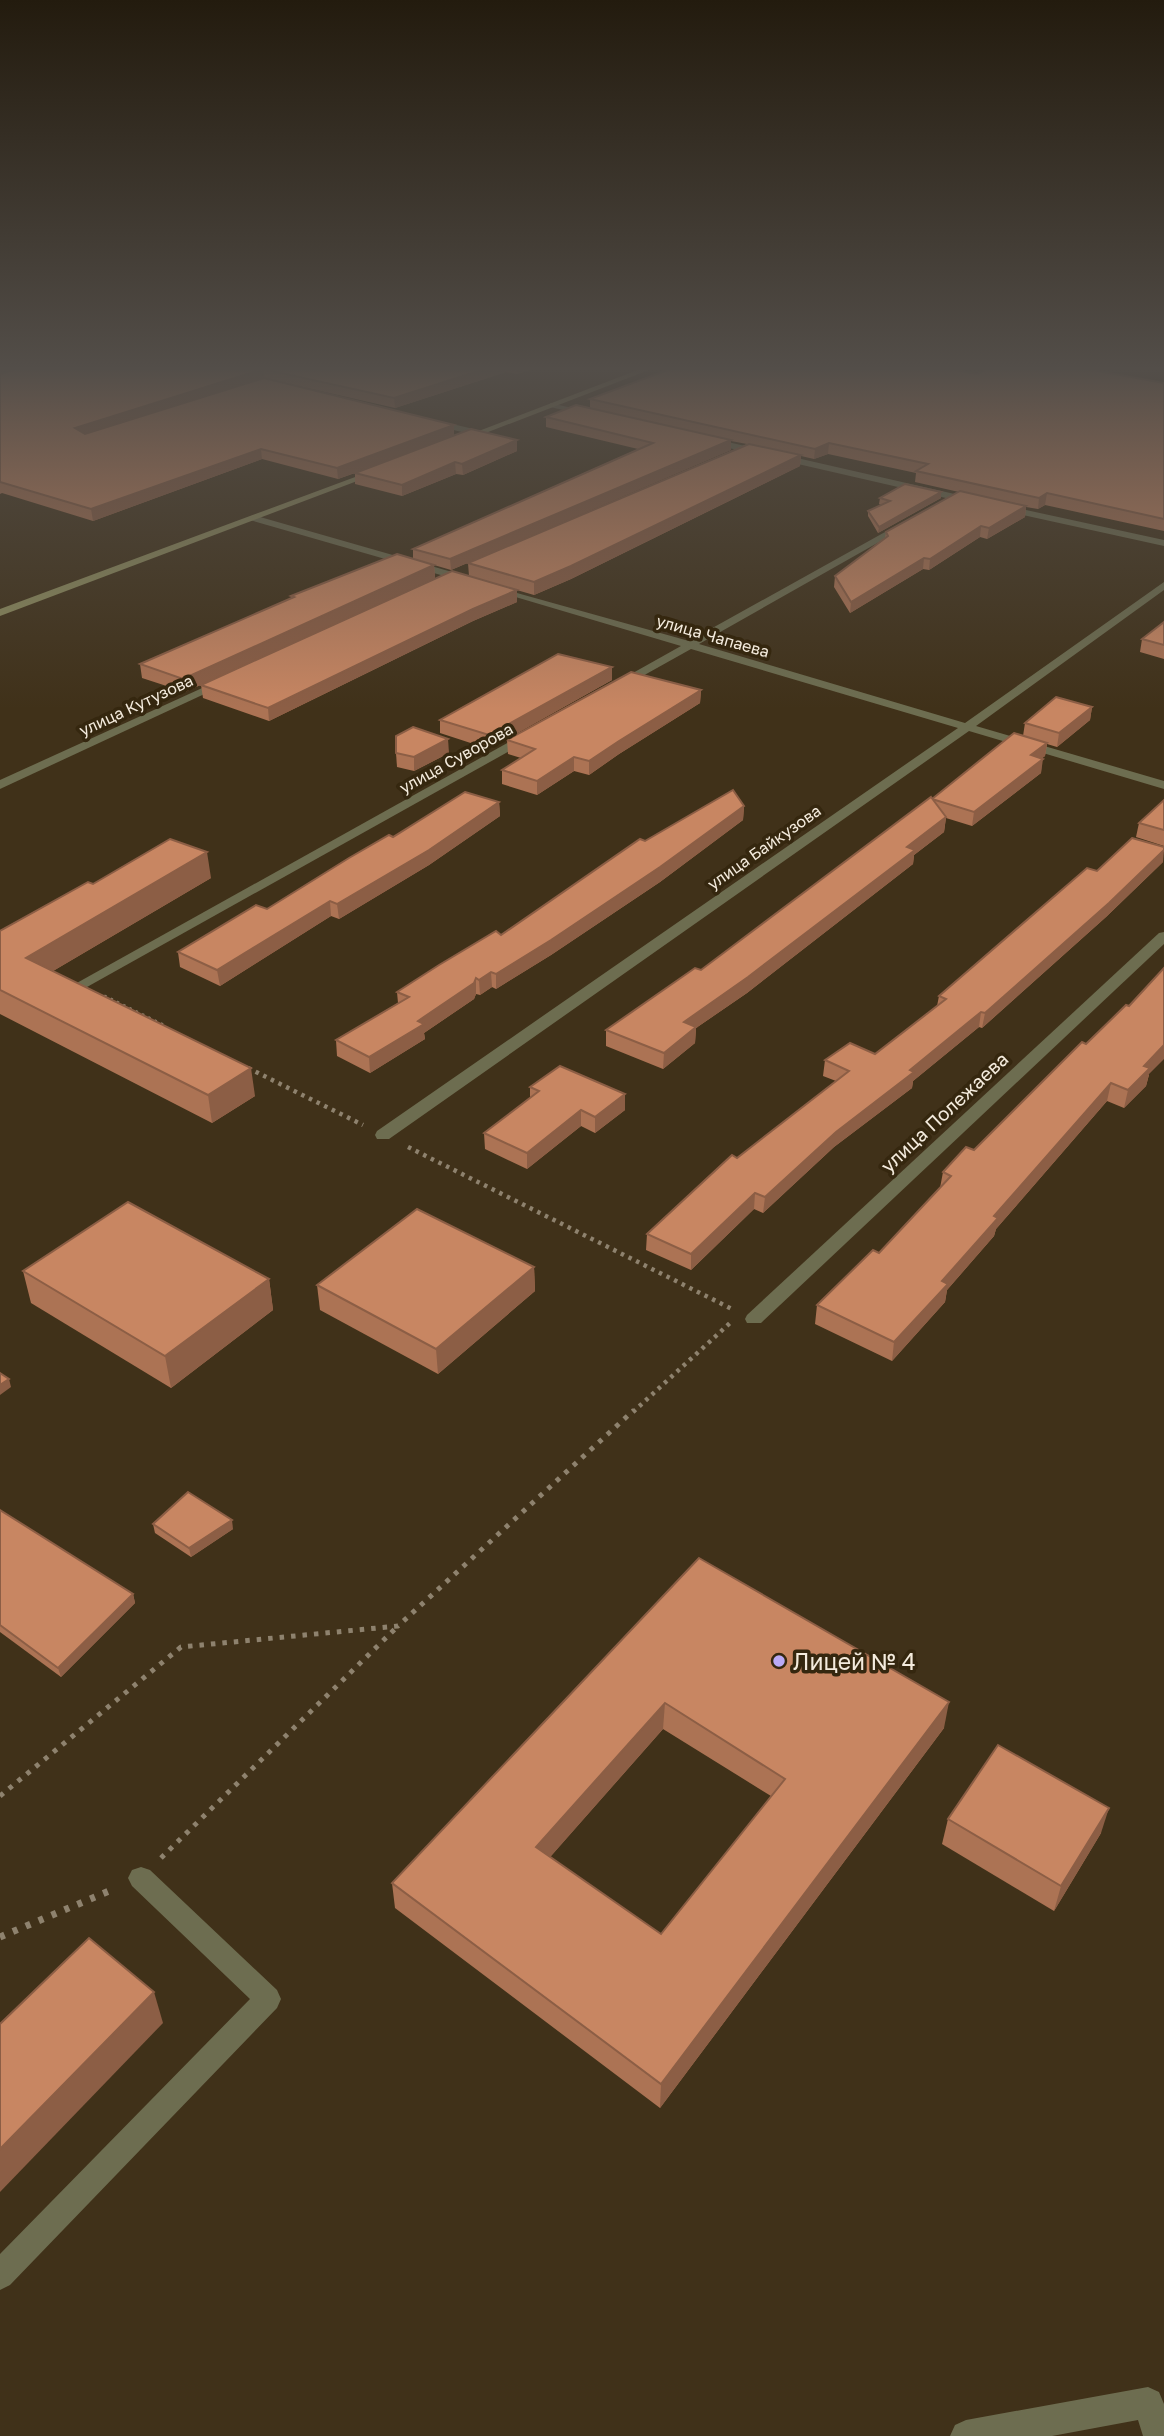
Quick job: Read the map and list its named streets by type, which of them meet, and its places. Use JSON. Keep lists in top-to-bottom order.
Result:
{
  "streets": {
    "street": [
      "улица Чапаева",
      "улица Кутузова",
      "улица Суворова",
      "улица Байкузова",
      "улица Полежаева"
    ]
  },
  "crossings": [
    ["улица Чапаева", "улица Байкузова"]
  ],
  "places": ["Лицей № 4"]
}
